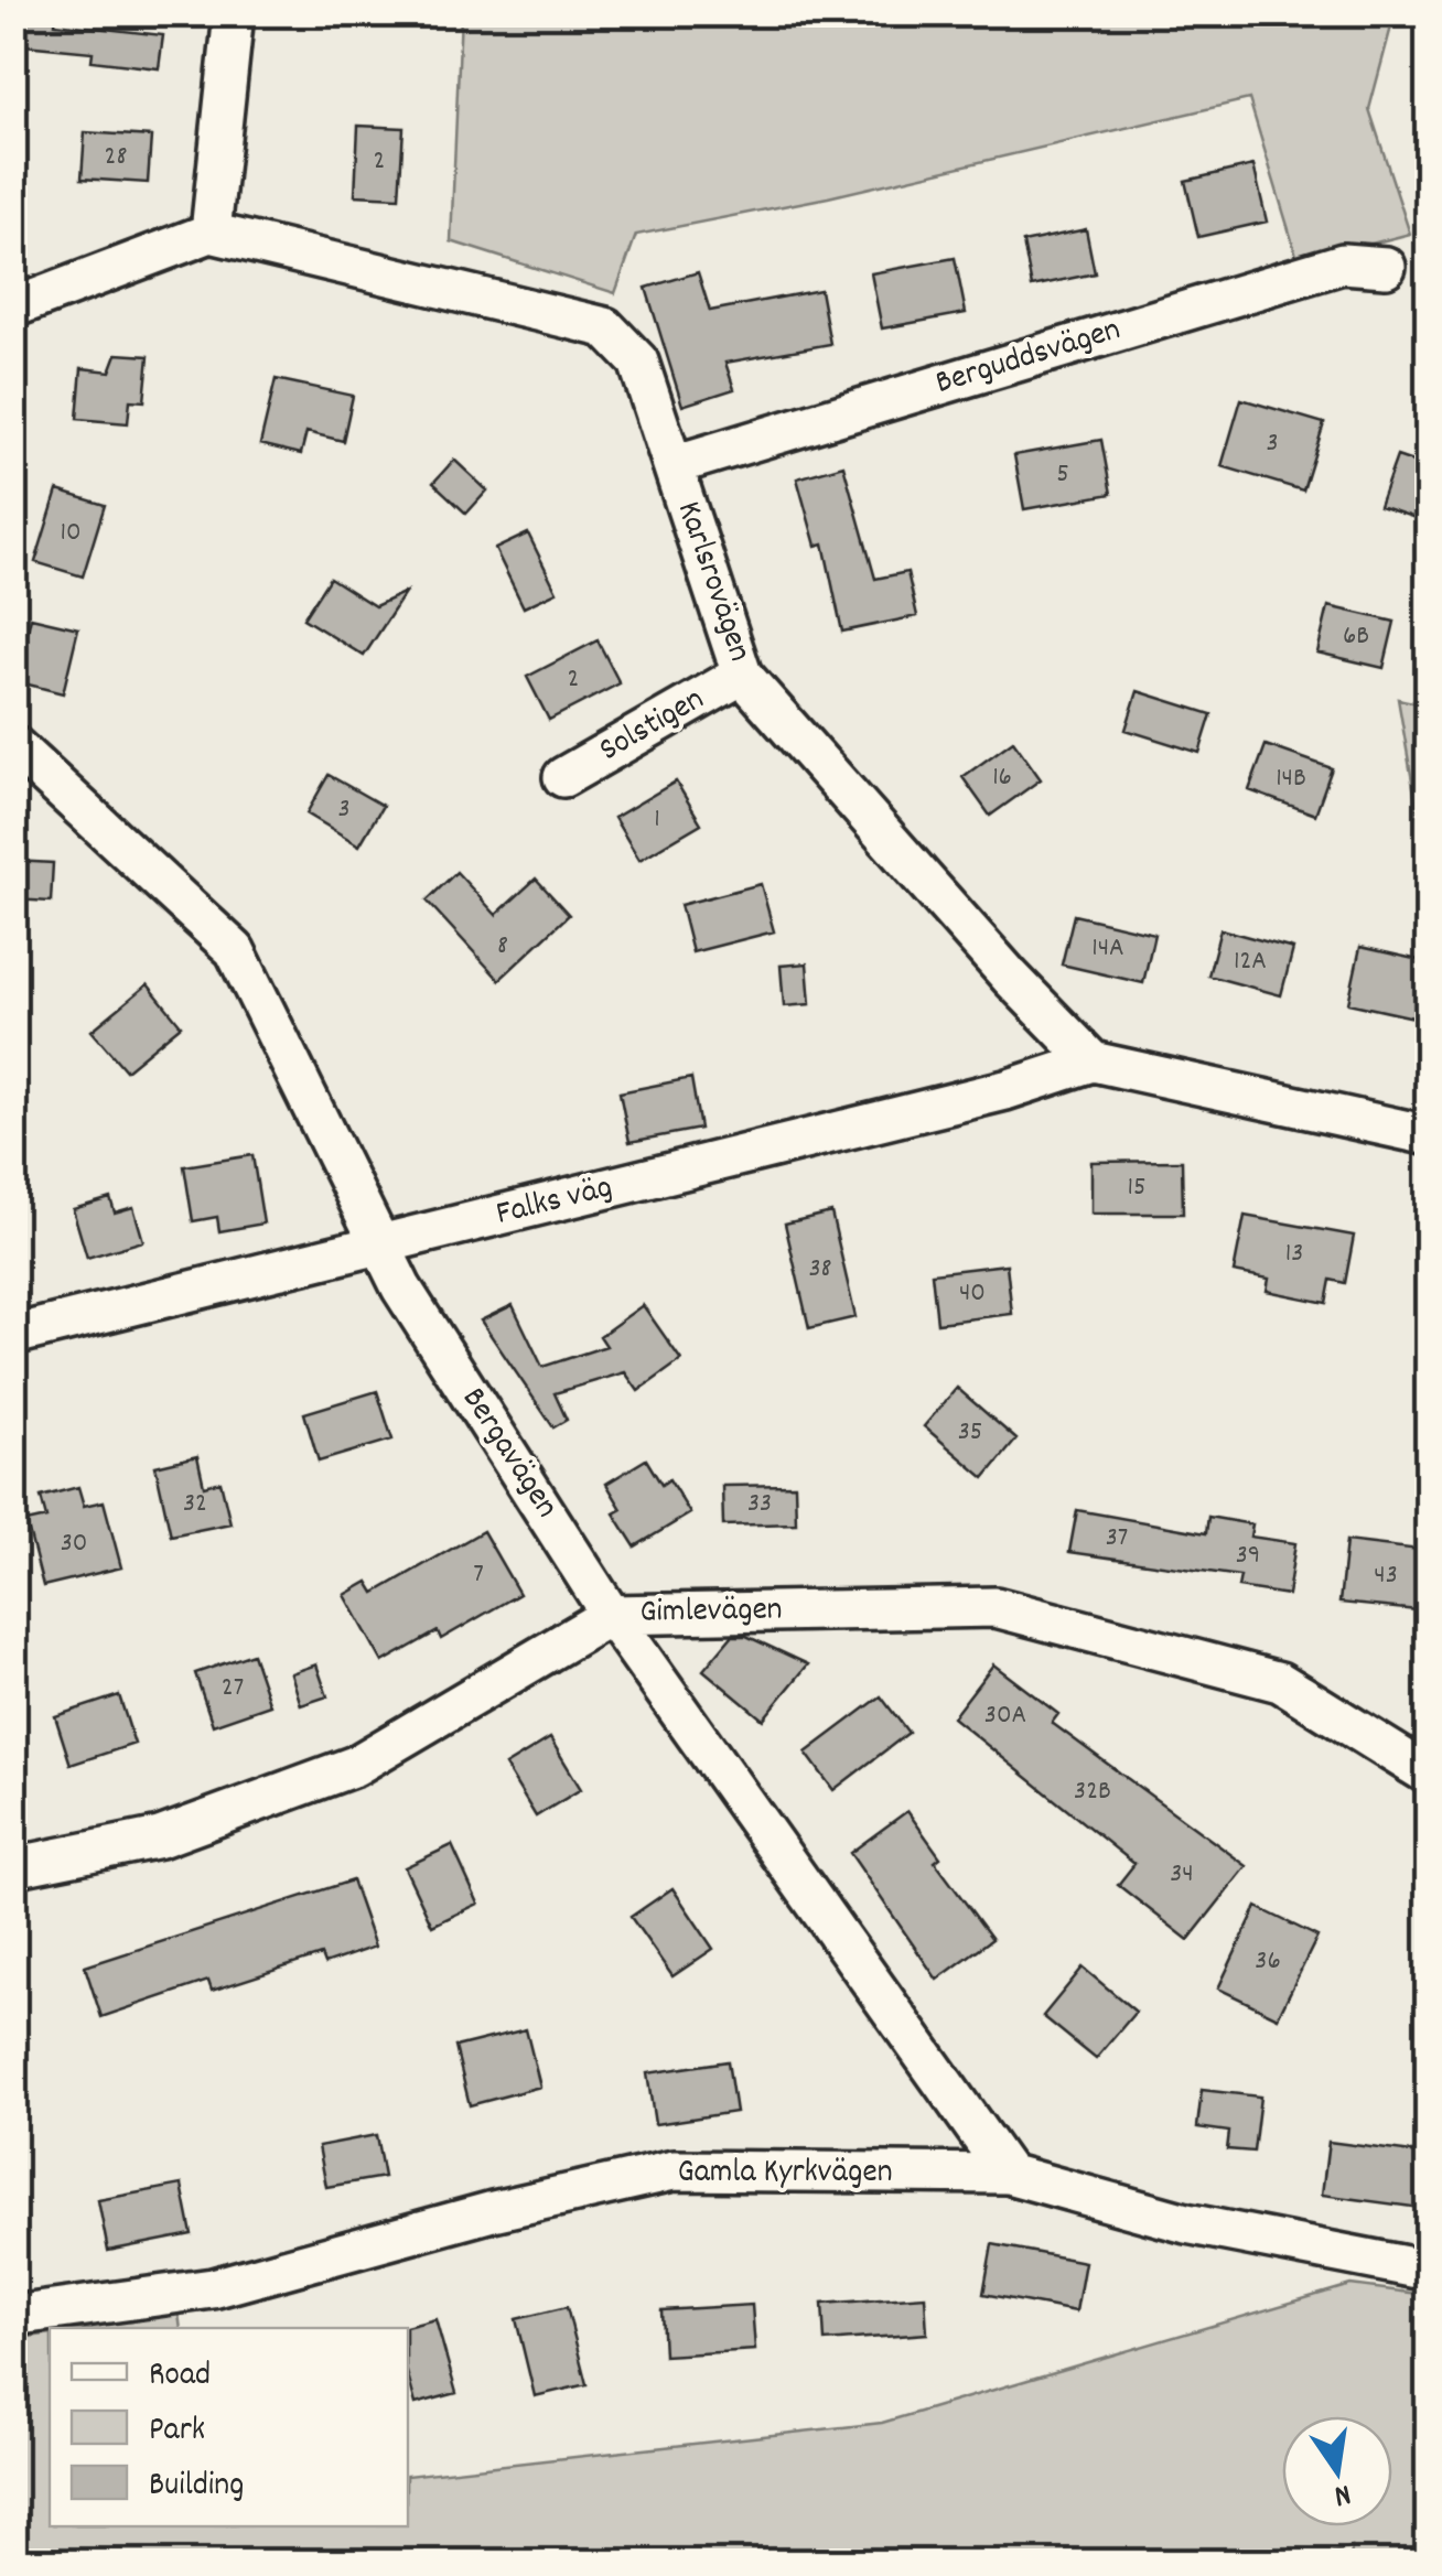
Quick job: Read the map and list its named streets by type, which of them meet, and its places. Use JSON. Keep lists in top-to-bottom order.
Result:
{
  "streets": {
    "street": [
      "Berguddsvägen",
      "Karlsrovägen",
      "Solstigen",
      "Falks väg",
      "Bergavägen",
      "Gimlevägen",
      "Gamla Kyrkvägen"
    ]
  },
  "crossings": [
    ["Berguddsvägen", "Karlsrovägen"],
    ["Karlsrovägen", "Solstigen"],
    ["Karlsrovägen", "Falks väg"],
    ["Falks väg", "Bergavägen"],
    ["Bergavägen", "Gimlevägen"],
    ["Bergavägen", "Gamla Kyrkvägen"]
  ],
  "house_numbers": [
    "28",
    "2",
    "3",
    "5",
    "10",
    "6B",
    "2",
    "16",
    "14B",
    "3",
    "1",
    "8",
    "14A",
    "12A",
    "15",
    "13",
    "38",
    "40",
    "35",
    "32",
    "33",
    "37",
    "30",
    "39",
    "7",
    "43",
    "27",
    "30A",
    "32B",
    "34",
    "36"
  ],
  "legend": ["Road", "Park", "Building"],
  "north": "bottom"
}
